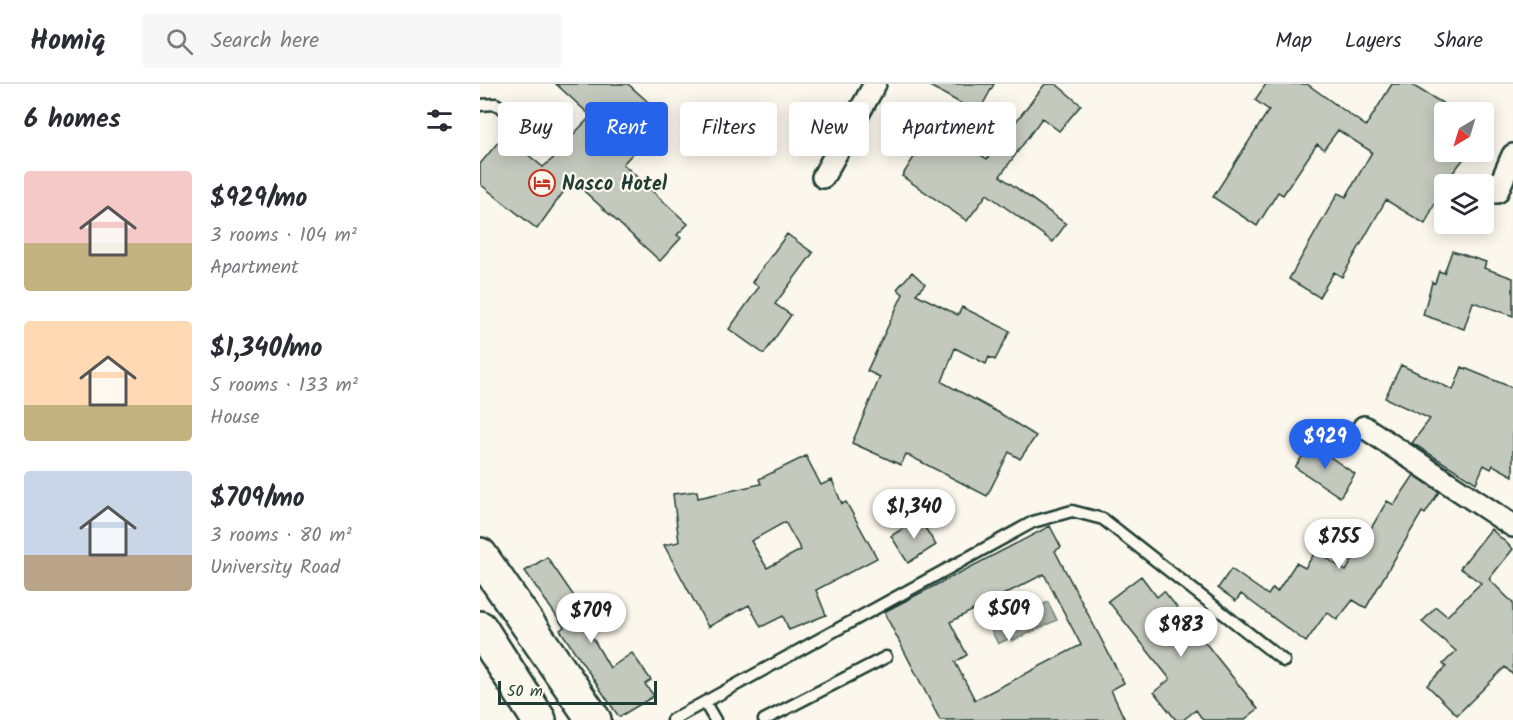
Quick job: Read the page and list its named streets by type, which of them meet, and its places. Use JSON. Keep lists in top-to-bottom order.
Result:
{
  "places": {
    "hotel": ["Nasco Hotel"]
  },
  "scale_bar": "50 m",
  "north": "bottom left",
  "page": {
    "header": "Homiq",
    "search": "Search here",
    "nav": ["Map", "Layers", "Share"],
    "heading": "6 homes",
    "chip": [
      "Buy",
      "Rent",
      "Filters",
      "New",
      "Apartment"
    ],
    "list": [
      {
        "name": "$929/mo",
        "note": "3 rooms · 104 m² · Apartment"
      },
      {
        "name": "$1,340/mo",
        "note": "5 rooms · 133 m² · House"
      },
      {
        "name": "$709/mo",
        "note": "3 rooms · 80 m² · University Road"
      }
    ],
    "price": [
      "$929",
      "$1,340",
      "$755",
      "$509",
      "$709",
      "$983"
    ],
    "scale": "50 m"
  }
}
